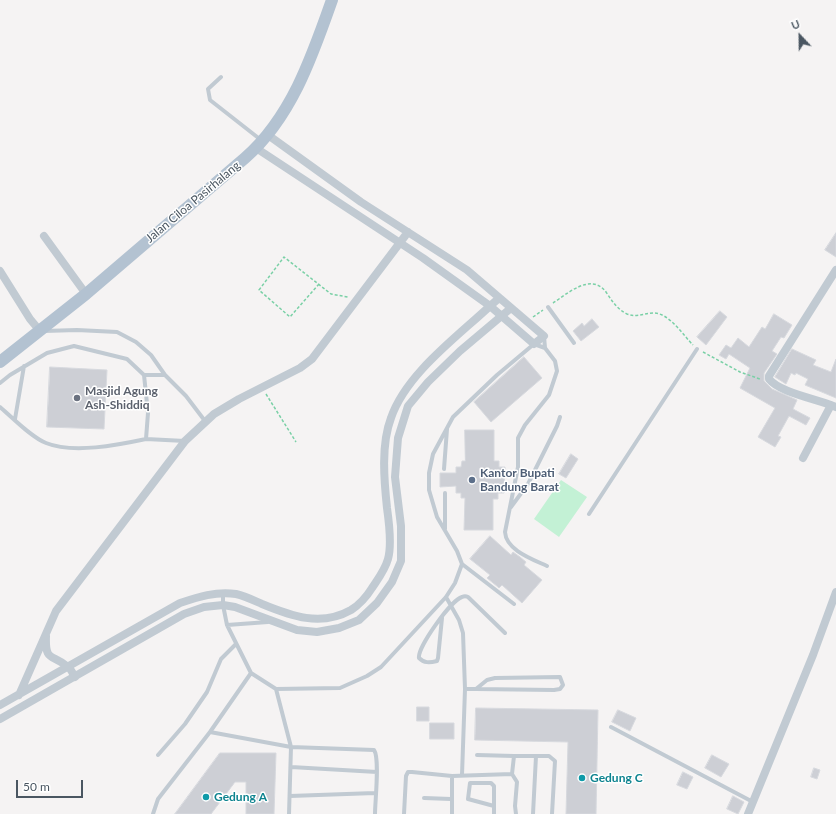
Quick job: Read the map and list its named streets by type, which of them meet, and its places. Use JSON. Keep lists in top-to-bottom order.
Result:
{
  "streets": {
    "main road": ["Jalan Ciloa Pasirhalang"]
  },
  "places": [
    "Masjid Agung Ash-Shiddiq",
    "Kantor Bupati Bandung Barat",
    "Gedung C",
    "Gedung A"
  ],
  "scale_bar": "50 m",
  "north": "top"
}
